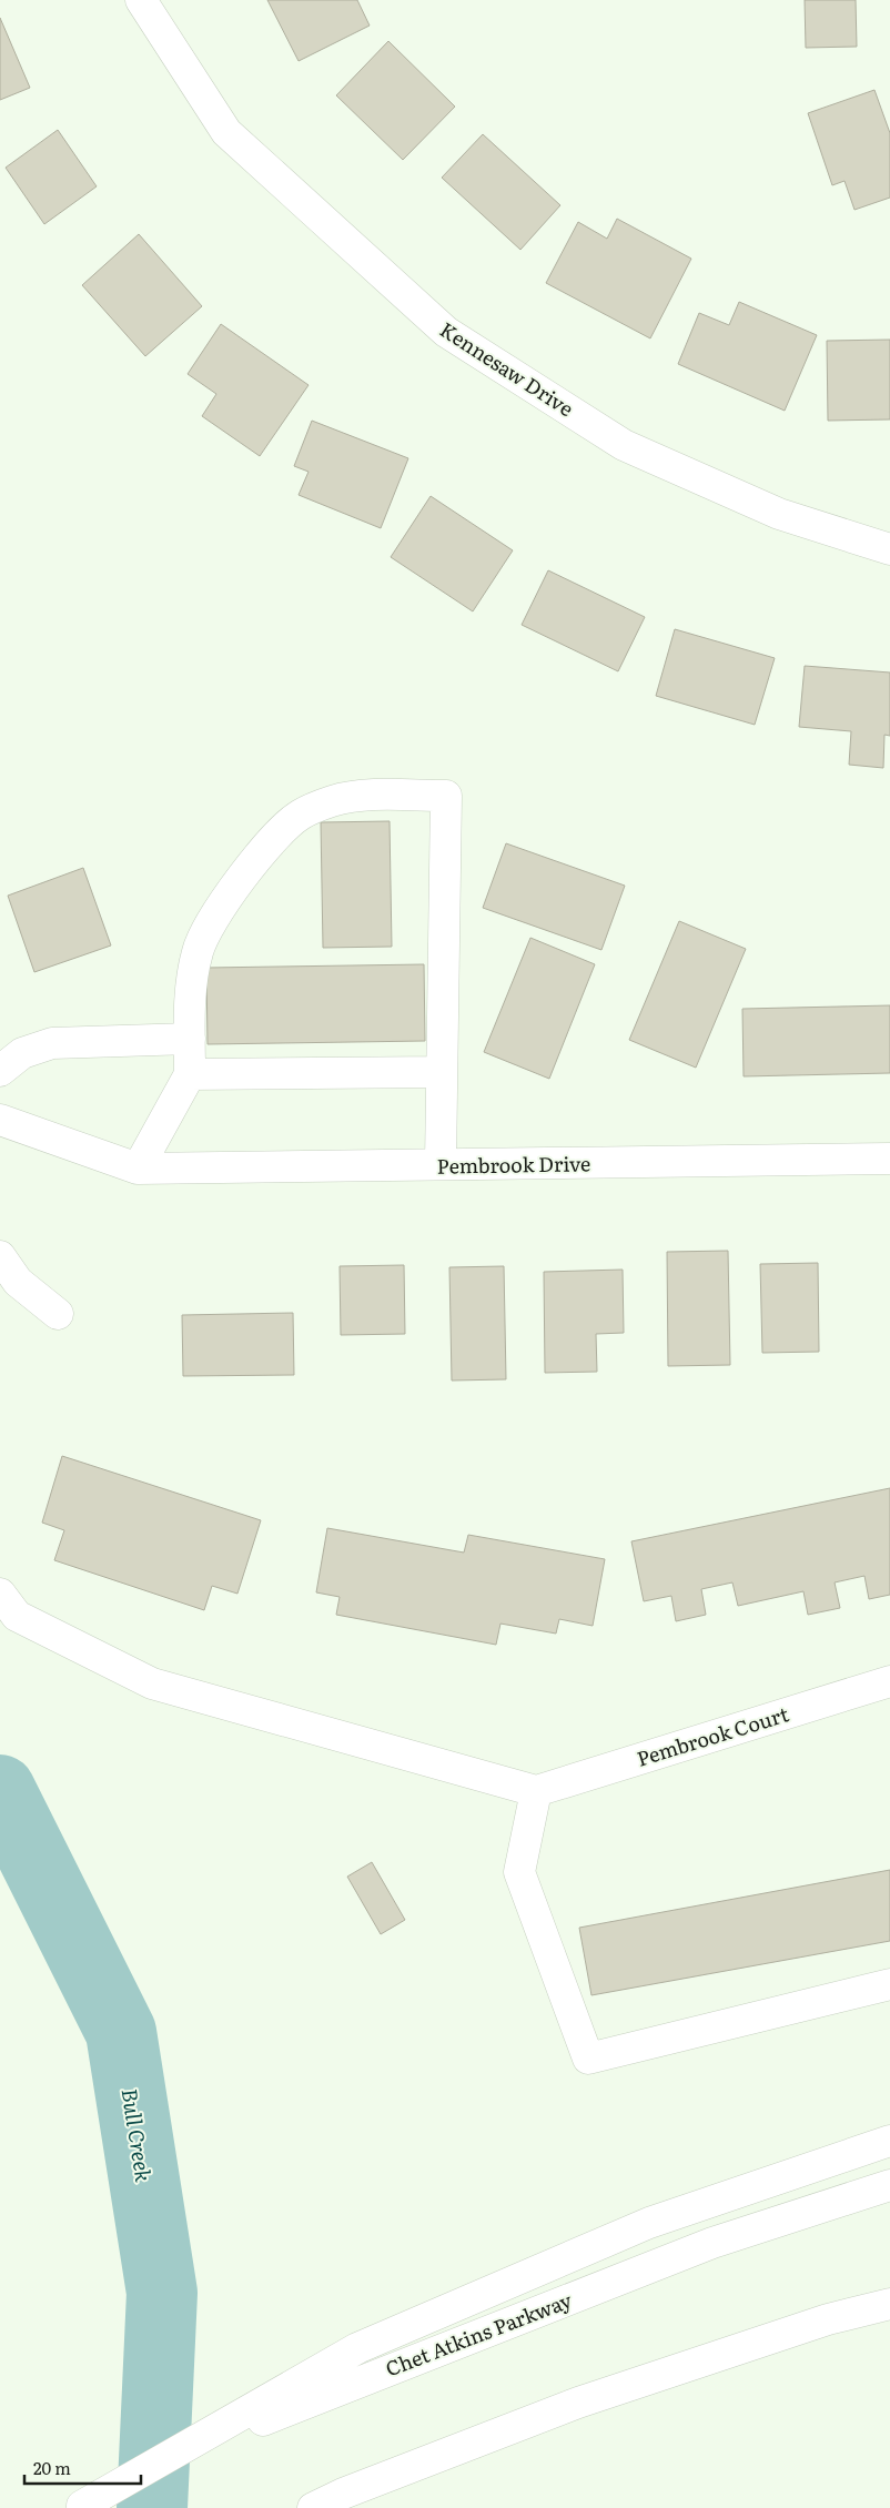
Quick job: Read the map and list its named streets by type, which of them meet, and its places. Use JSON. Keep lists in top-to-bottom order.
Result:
{
  "streets": {
    "main road": [
      "Kennesaw Drive",
      "Pembrook Drive",
      "Pembrook Court",
      "Chet Atkins Parkway"
    ]
  },
  "water": ["Bull Creek"],
  "scale_bar": "20 m"
}
